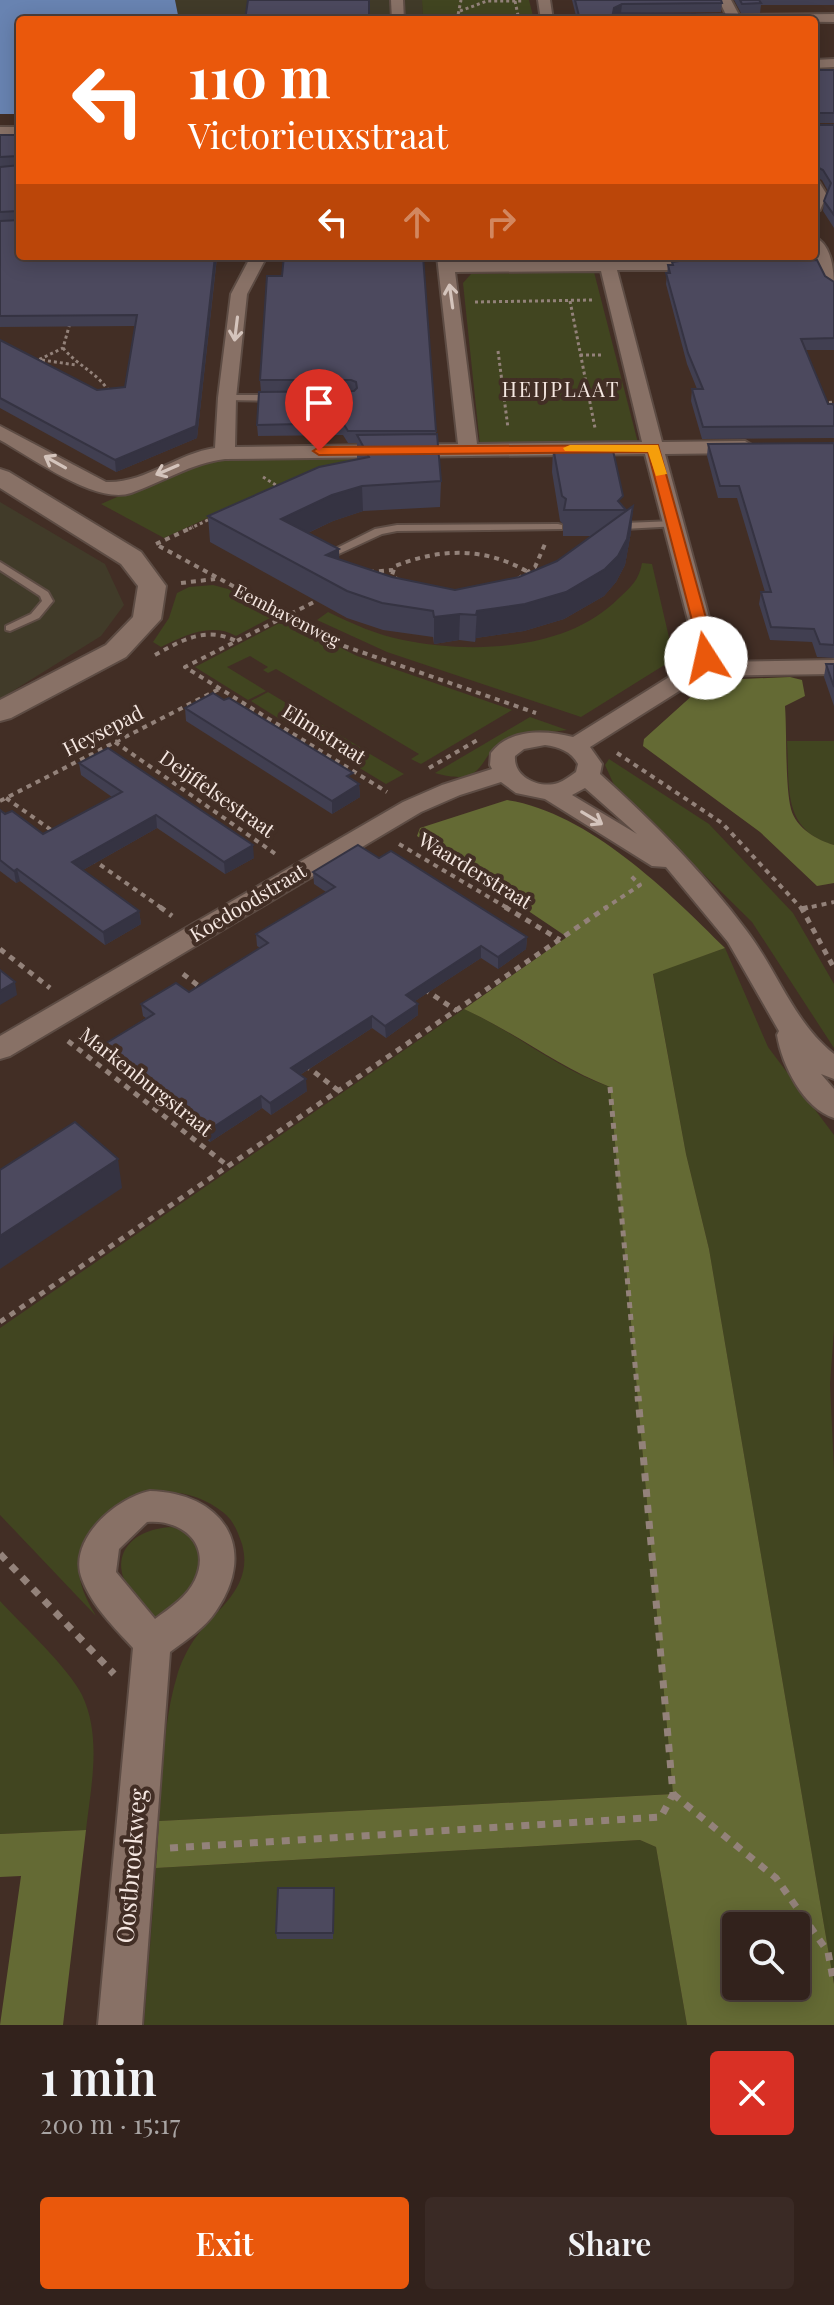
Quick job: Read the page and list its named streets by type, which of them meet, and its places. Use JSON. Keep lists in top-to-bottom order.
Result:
{
  "streets": {
    "street": ["Koedoodstraat", "Oostbroekweg"],
    "path": [
      "Eemhavenweg",
      "Heysepad",
      "Elimstraat",
      "Deijffelsestraat",
      "Waarderstraat",
      "Markenburgstraat"
    ]
  },
  "crossings": [
    ["Heysepad", "Elimstraat"],
    ["Heysepad", "Deijffelsestraat"],
    ["Elimstraat", "Koedoodstraat"],
    ["Deijffelsestraat", "Koedoodstraat"],
    ["Waarderstraat", "Koedoodstraat"],
    ["Koedoodstraat", "Markenburgstraat"]
  ],
  "districts": ["HEIJPLAAT"],
  "page": {
    "turn": ["110 m", "Victorieuxstraat"],
    "heading": ["1 min", "200 m · 15:17"],
    "buttons": ["Exit", "Share"]
  }
}
